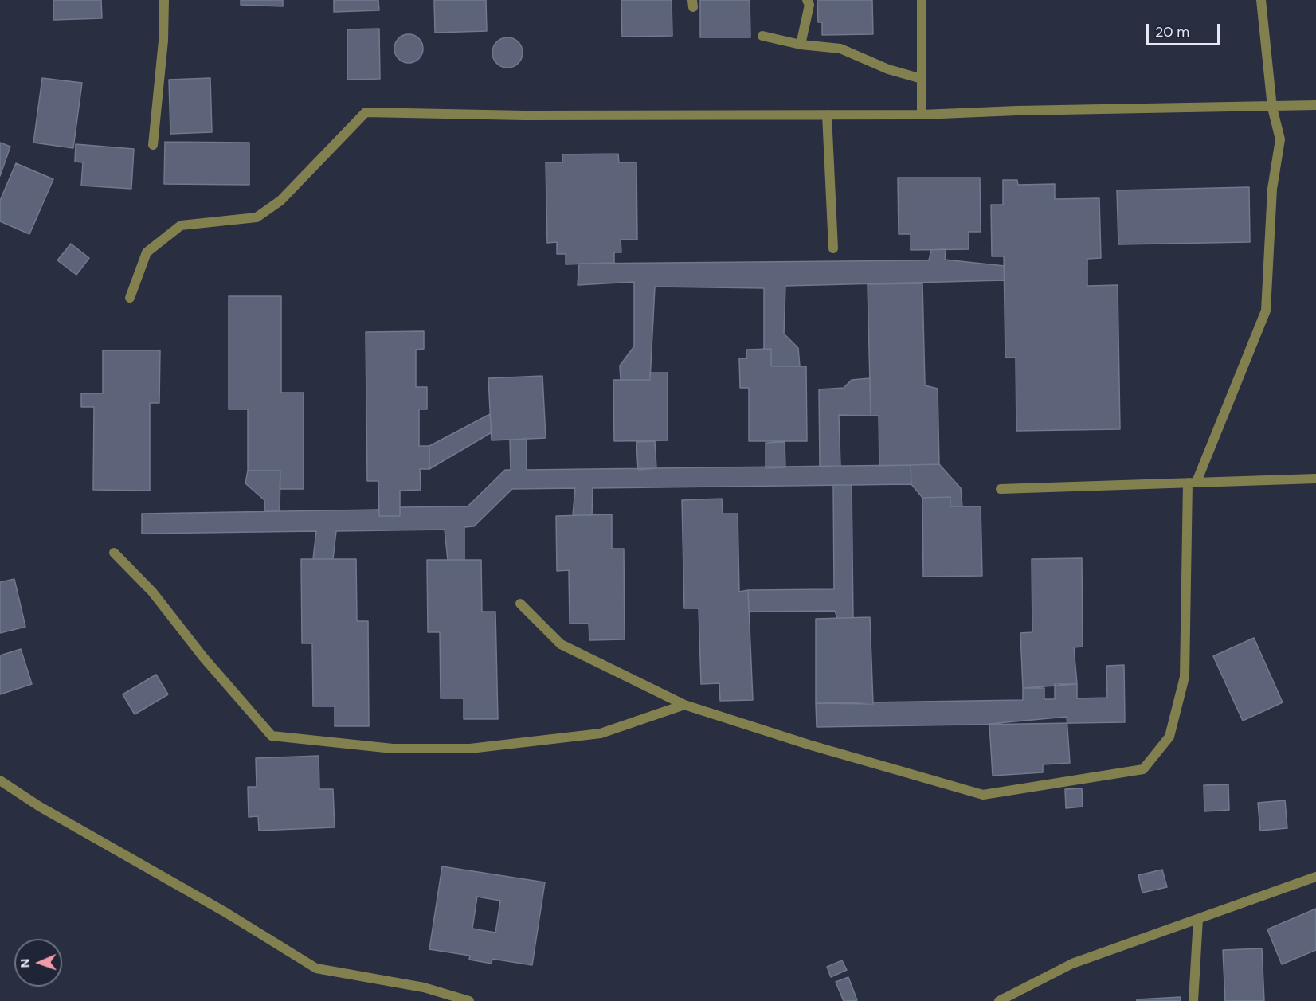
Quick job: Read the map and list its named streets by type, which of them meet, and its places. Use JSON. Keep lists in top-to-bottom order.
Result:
{
  "scale_bar": "20 m",
  "north": "left"
}
